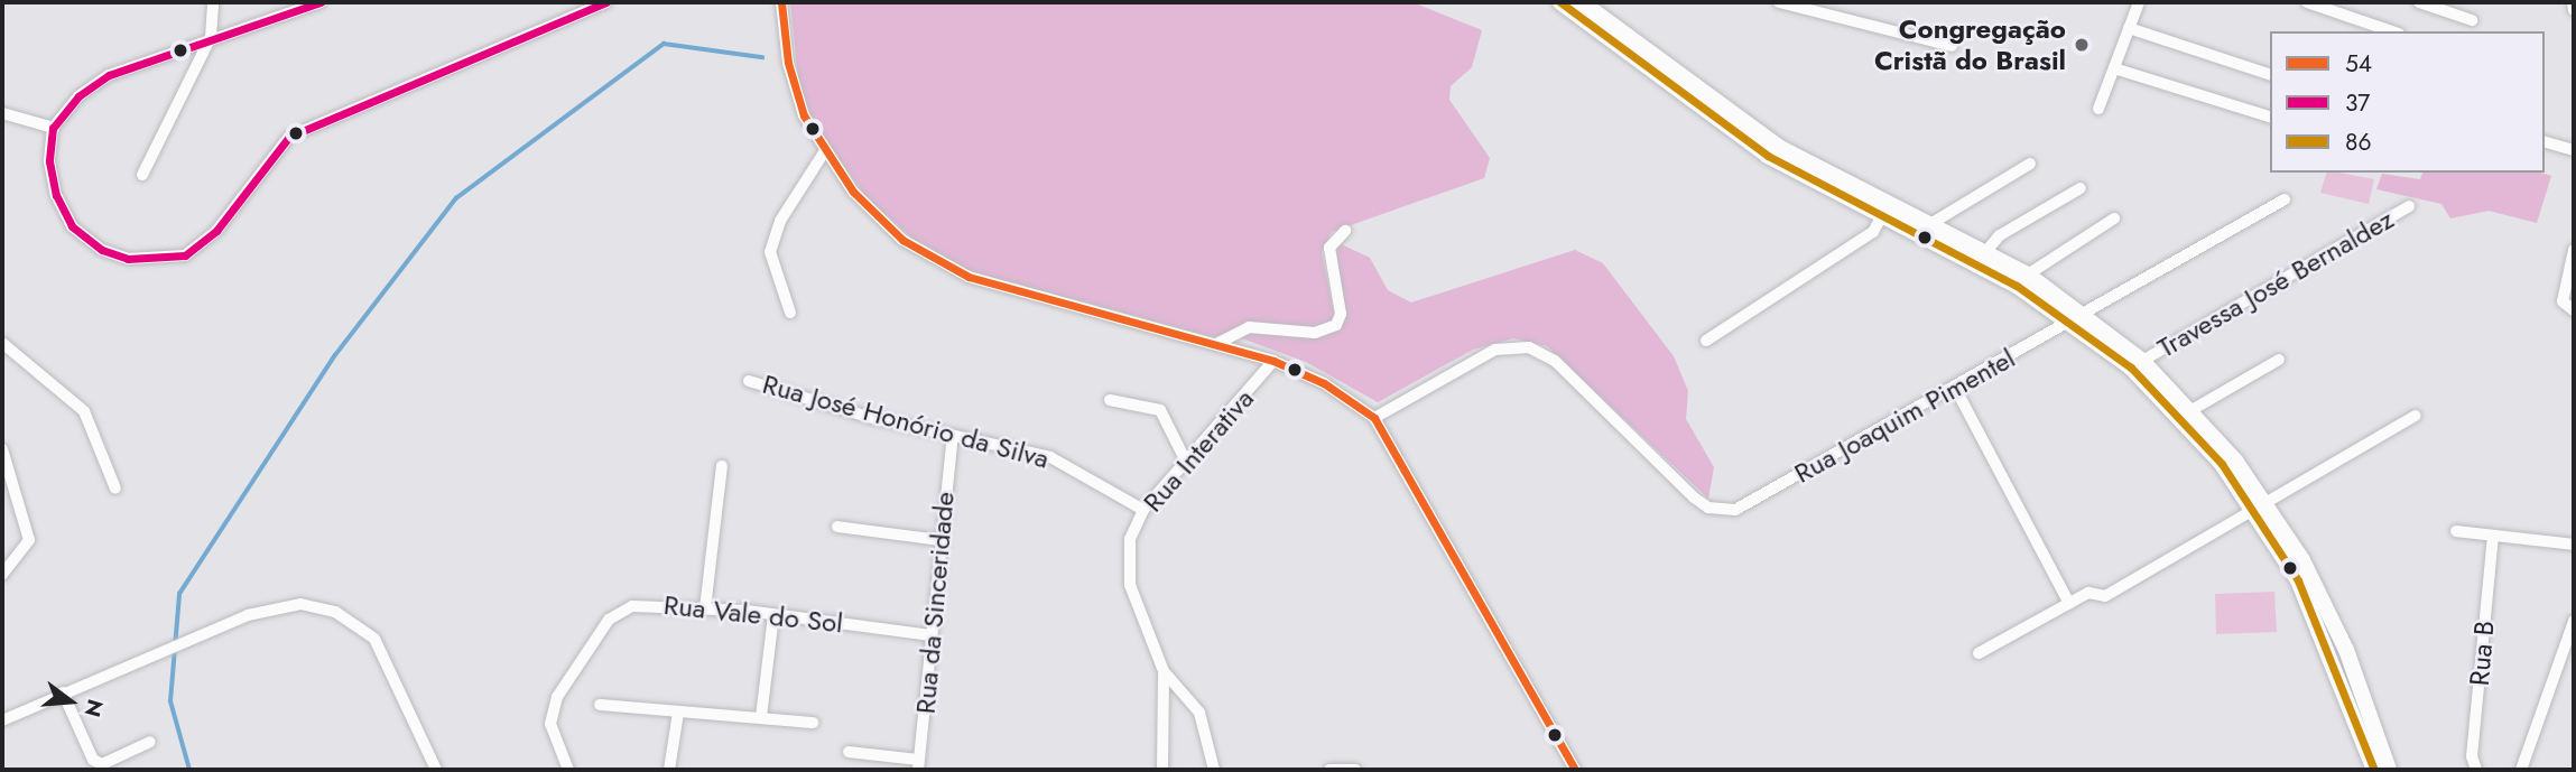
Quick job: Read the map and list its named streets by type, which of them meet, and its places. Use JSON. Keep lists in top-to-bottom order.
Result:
{
  "streets": {
    "street": [
      "Travessa José Bernaldez",
      "Rua Joaquim Pimentel",
      "Rua José Honório da Silva",
      "Rua Interativa",
      "Rua da Sinceridade",
      "Rua Vale do Sol",
      "Rua B"
    ]
  },
  "crossings": [
    ["Rua José Honório da Silva", "Rua Interativa"],
    ["Rua José Honório da Silva", "Rua da Sinceridade"],
    ["Rua da Sinceridade", "Rua Vale do Sol"]
  ],
  "places": ["Congregação Cristã do Brasil"],
  "lines": ["transit line 54", "transit line 37", "transit line 86"],
  "legend": ["54", "37", "86"],
  "north": "right"
}
